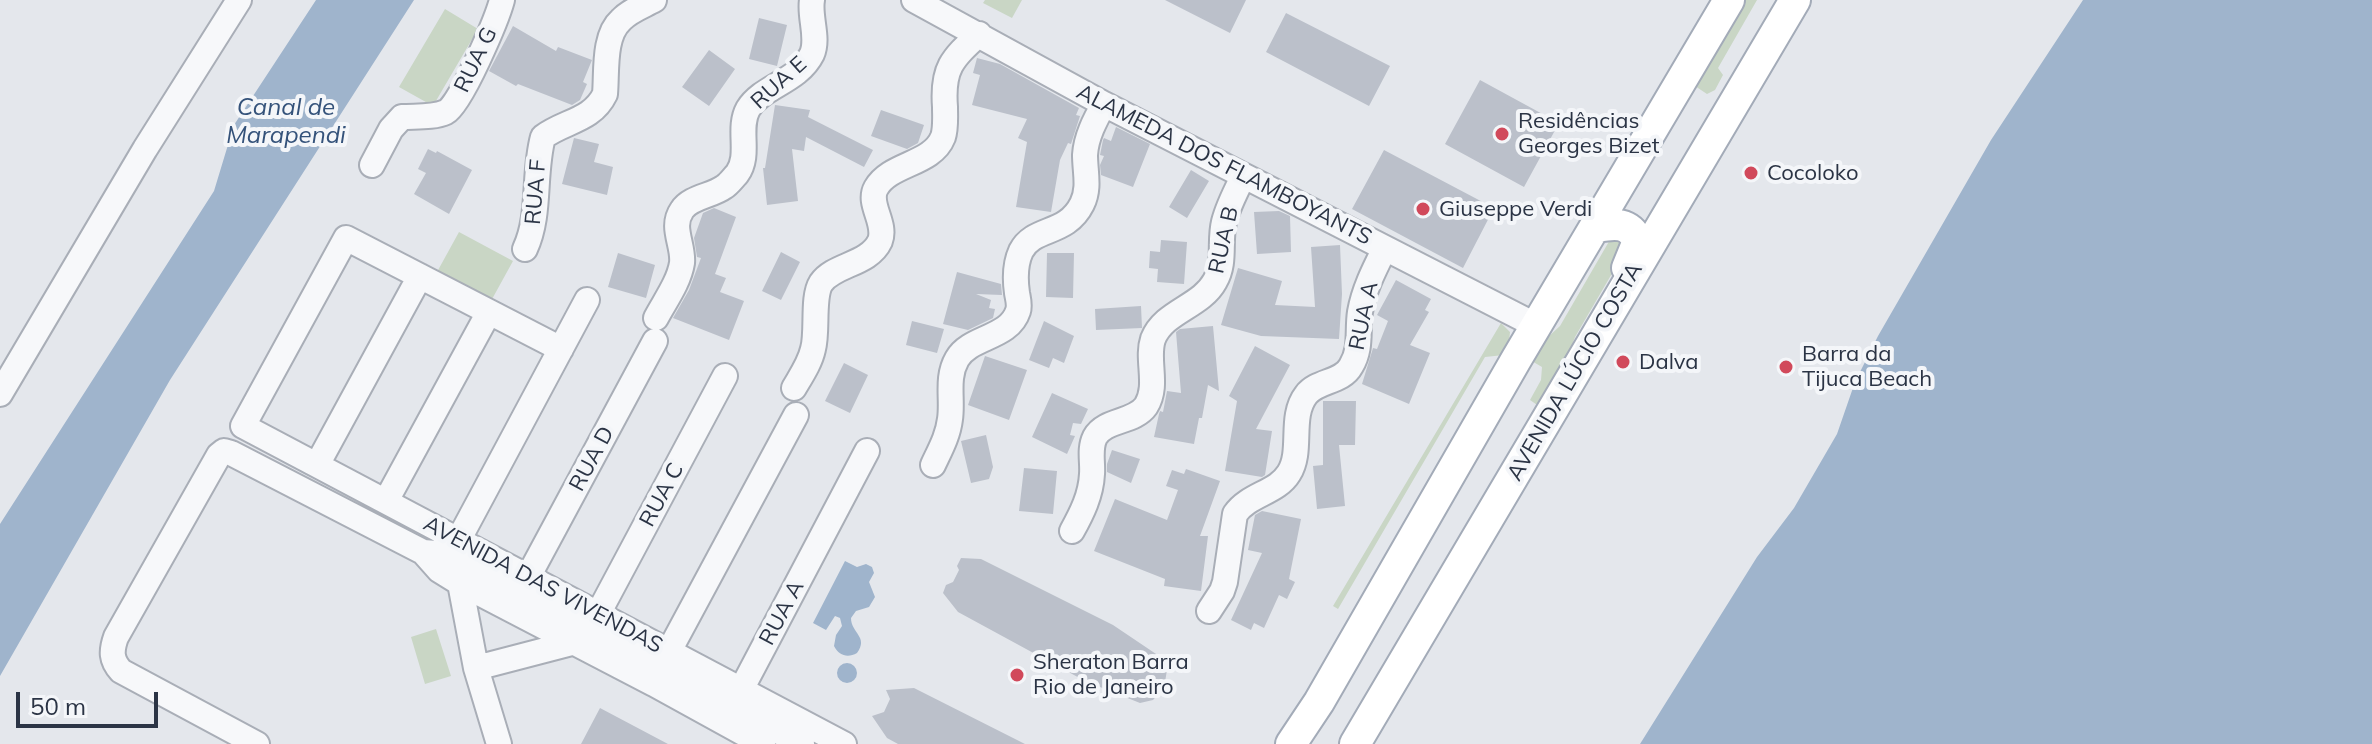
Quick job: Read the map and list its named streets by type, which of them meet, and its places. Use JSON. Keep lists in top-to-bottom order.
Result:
{
  "streets": {
    "main road": ["AVENIDA LÚCIO COSTA"],
    "street": [
      "RUA G",
      "RUA E",
      "ALAMEDA DOS FLAMBOYANTS",
      "RUA F",
      "RUA B",
      "RUA A",
      "RUA D",
      "RUA C",
      "AVENIDA DAS VIVENDAS"
    ]
  },
  "crossings": [
    ["RUA E", "RUA D"],
    ["ALAMEDA DOS FLAMBOYANTS", "RUA B"],
    ["ALAMEDA DOS FLAMBOYANTS", "RUA A"],
    ["RUA A", "AVENIDA DAS VIVENDAS"],
    ["RUA D", "AVENIDA DAS VIVENDAS"],
    ["RUA C", "AVENIDA DAS VIVENDAS"]
  ],
  "water": ["Canal de Marapendi"],
  "places": [
    "Residências Georges Bizet",
    "Cocoloko",
    "Giuseppe Verdi",
    "Dalva",
    "Barra da Tijuca Beach",
    "Sheraton Barra Rio de Janeiro"
  ],
  "scale_bar": "50 m"
}
